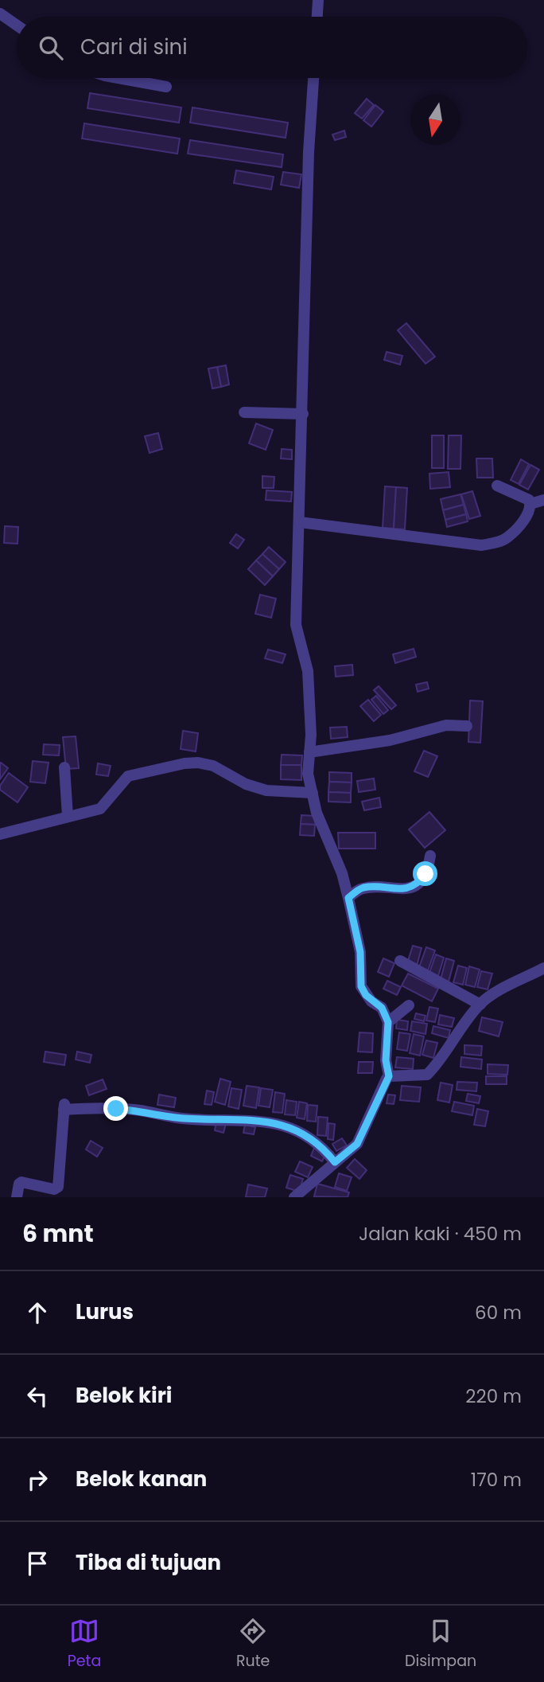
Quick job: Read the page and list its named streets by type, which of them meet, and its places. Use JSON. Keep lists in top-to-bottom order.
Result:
{
  "north": "bottom",
  "page": {
    "search": "Cari di sini",
    "heading": ["6 mnt", "Jalan kaki · 450 m"],
    "list": [
      ["Lurus", "60 m"],
      ["Belok kiri", "220 m"],
      ["Belok kanan", "170 m"],
      "Tiba di tujuan"
    ],
    "nav": ["Peta", "Rute", "Disimpan"]
  }
}
